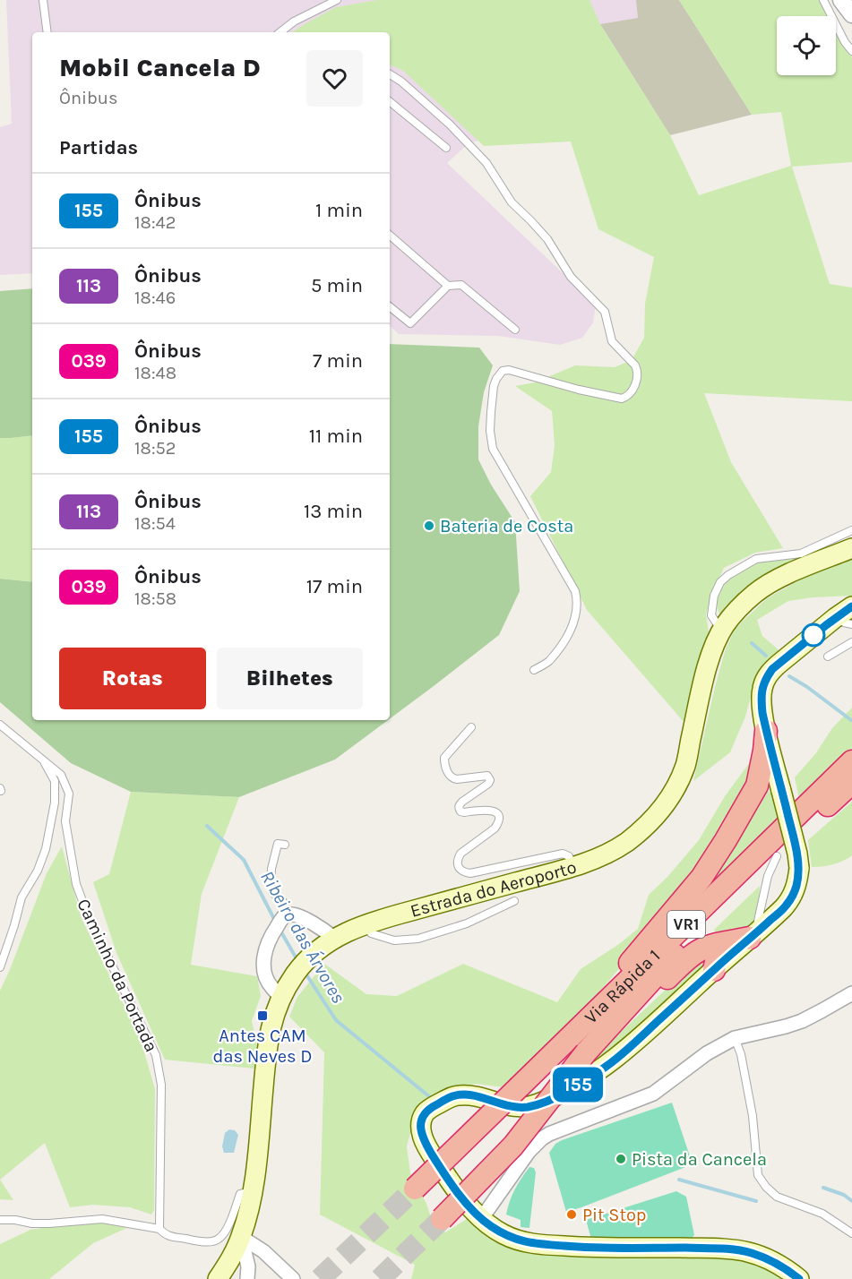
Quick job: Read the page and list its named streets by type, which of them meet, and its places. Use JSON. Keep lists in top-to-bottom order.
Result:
{
  "streets": {
    "highway": ["VR1", "Via Rápida 1"],
    "main road": ["Estrada do Aeroporto"],
    "lane": ["Caminho da Portada"]
  },
  "water": ["Ribeiro das Árvores"],
  "places": {
    "other": ["Bateria de Costa", "Pista da Cancela", "Pit Stop"],
    "transit": ["Antes CAM das Neves D"]
  },
  "lines": ["bus line 155"],
  "page": {
    "on_map": "155",
    "heading": [
      ["Mobil Cancela D", "Ônibus"],
      "Partidas"
    ],
    "list": [
      {
        "mark": "155",
        "name": "Ônibus",
        "note": "18:42",
        "value": "1 min"
      },
      {
        "mark": "113",
        "name": "Ônibus",
        "note": "18:46",
        "value": "5 min"
      },
      {
        "mark": "039",
        "name": "Ônibus",
        "note": "18:48",
        "value": "7 min"
      },
      {
        "mark": "155",
        "name": "Ônibus",
        "note": "18:52",
        "value": "11 min"
      },
      {
        "mark": "113",
        "name": "Ônibus",
        "note": "18:54",
        "value": "13 min"
      },
      {
        "mark": "039",
        "name": "Ônibus",
        "note": "18:58",
        "value": "17 min"
      }
    ],
    "buttons": ["Rotas", "Bilhetes"]
  }
}
